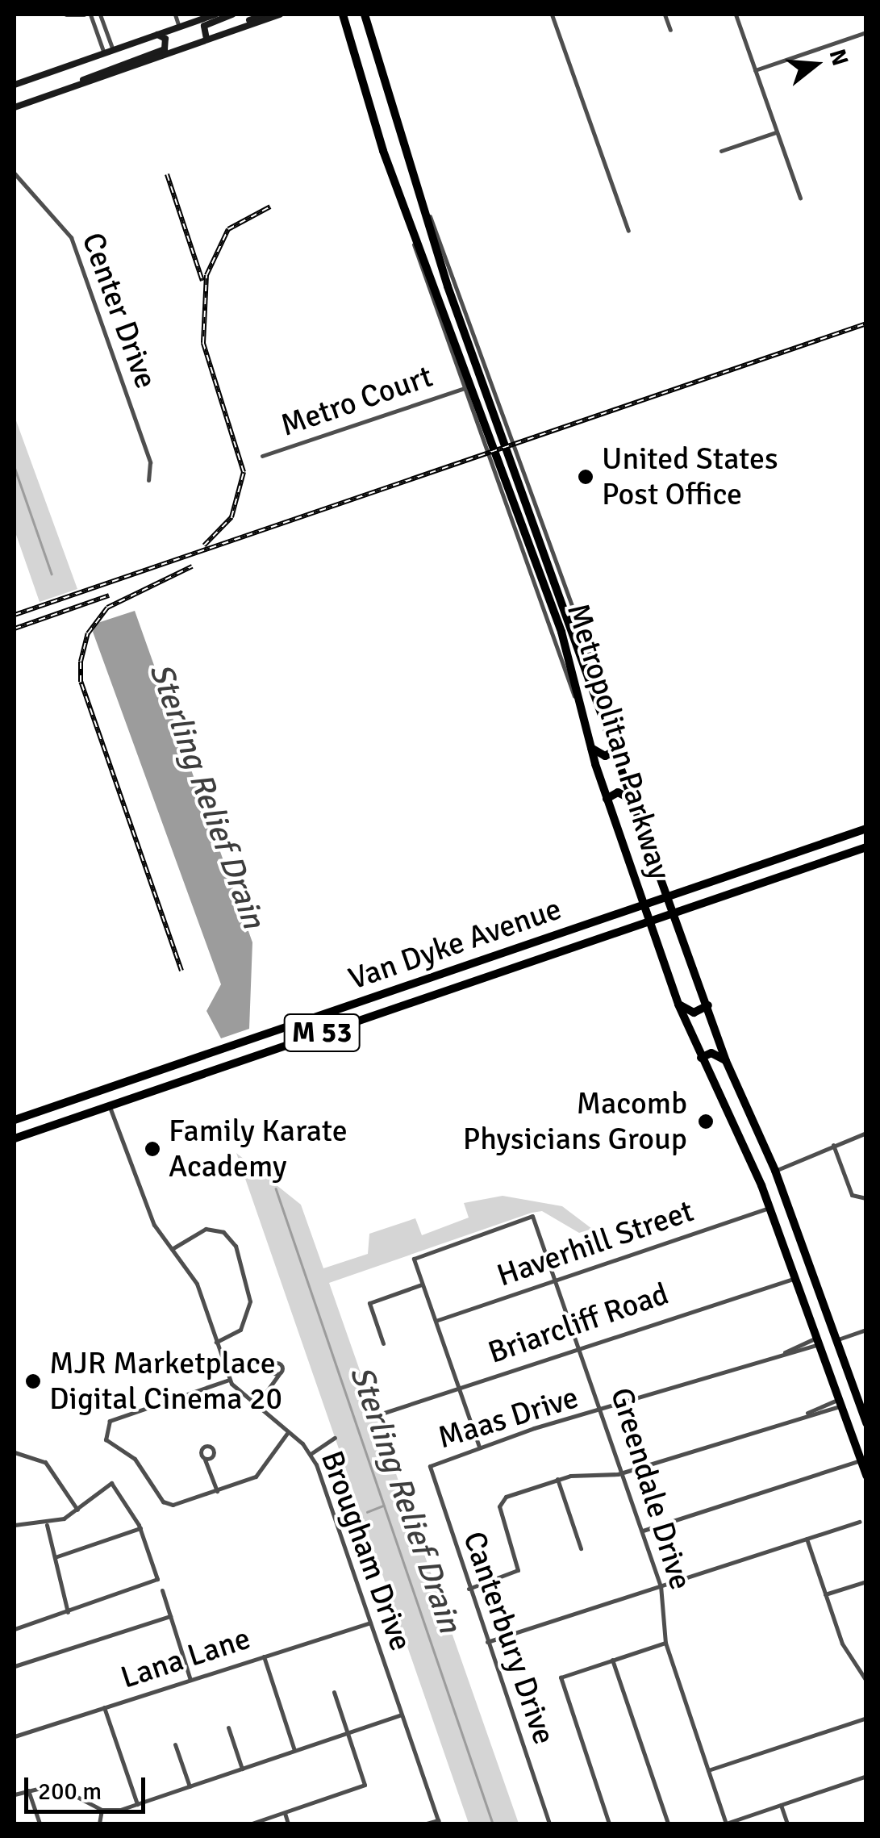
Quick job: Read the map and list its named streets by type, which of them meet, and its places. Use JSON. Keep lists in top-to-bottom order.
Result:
{
  "streets": {
    "main road": ["Metropolitan Parkway", "Van Dyke Avenue", "M 53"],
    "street": [
      "Center Drive",
      "Metro Court",
      "Haverhill Street",
      "Briarcliff Road",
      "Maas Drive",
      "Greendale Drive",
      "Brougham Drive",
      "Canterbury Drive",
      "Lana Lane"
    ]
  },
  "crossings": [
    ["Metropolitan Parkway", "Van Dyke Avenue"],
    ["Metropolitan Parkway", "Haverhill Street"],
    ["Metropolitan Parkway", "Briarcliff Road"],
    ["Metropolitan Parkway", "Maas Drive"],
    ["Van Dyke Avenue", "Brougham Drive"],
    ["Haverhill Street", "Greendale Drive"],
    ["Briarcliff Road", "Greendale Drive"],
    ["Maas Drive", "Greendale Drive"],
    ["Maas Drive", "Canterbury Drive"],
    ["Brougham Drive", "Lana Lane"]
  ],
  "water": ["Sterling Relief Drain"],
  "places": [
    "United States Post Office",
    "Macomb Physicians Group",
    "Family Karate Academy",
    "MJR Marketplace Digital Cinema 20"
  ],
  "scale_bar": "200 m",
  "north": "right"
}
